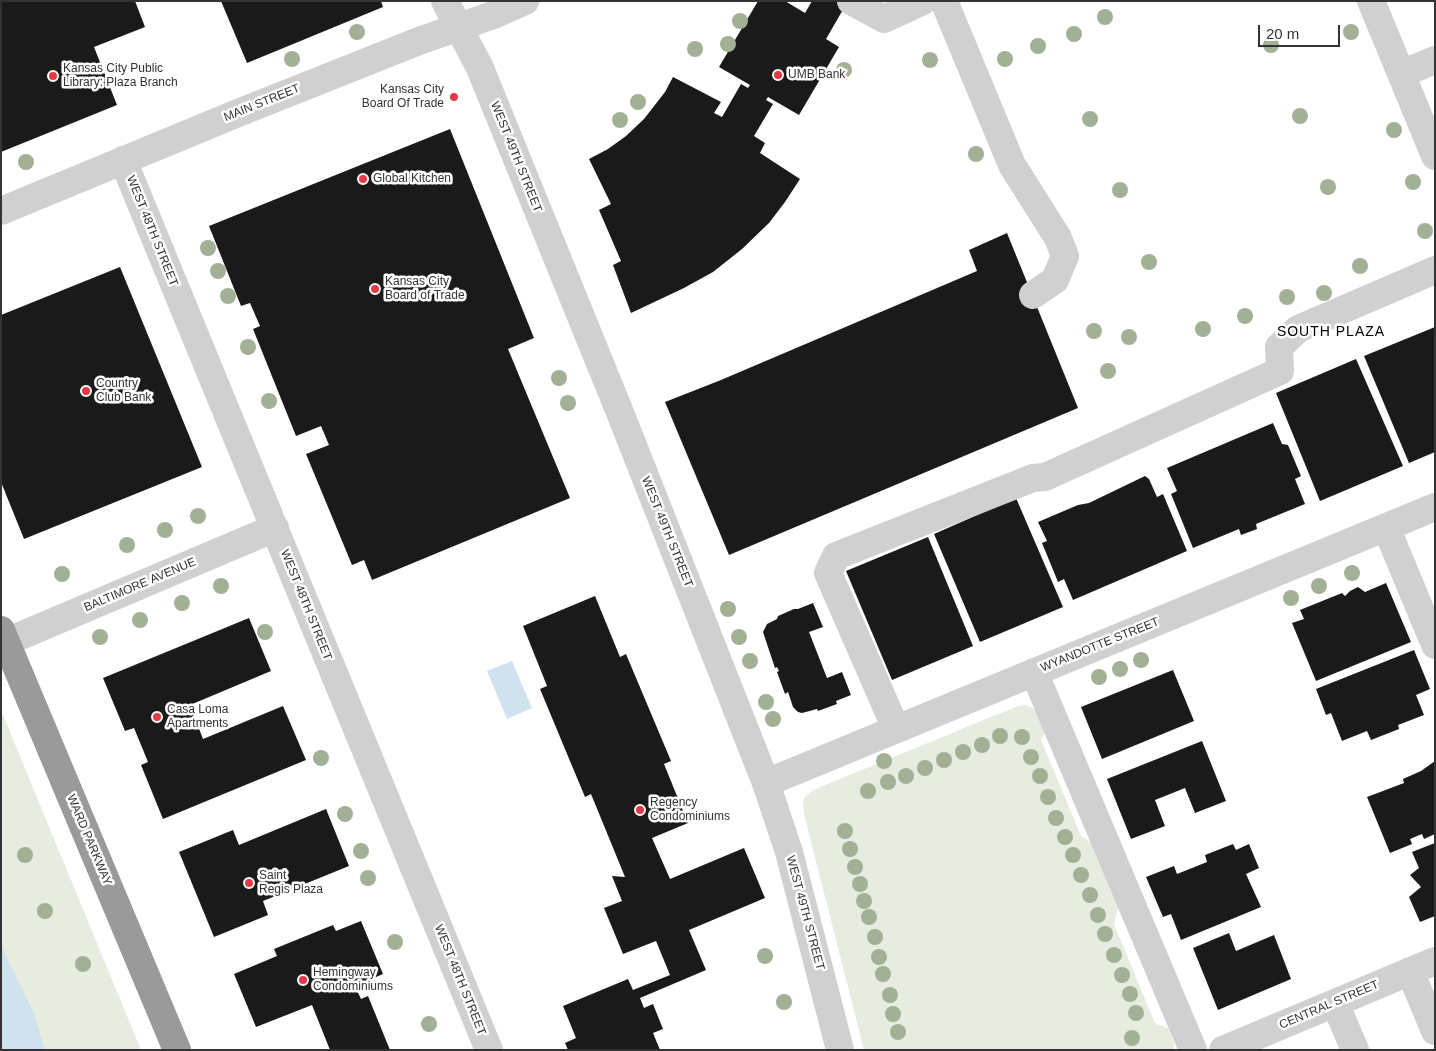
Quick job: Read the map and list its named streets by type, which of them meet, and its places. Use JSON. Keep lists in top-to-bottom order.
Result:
{
  "streets": {
    "highway": ["WARD PARKWAY"],
    "street": [
      "MAIN STREET",
      "WEST 49TH STREET",
      "WEST 48TH STREET",
      "BALTIMORE AVENUE",
      "WYANDOTTE STREET",
      "CENTRAL STREET"
    ]
  },
  "crossings": [
    ["MAIN STREET", "WEST 49TH STREET"],
    ["MAIN STREET", "WEST 48TH STREET"],
    ["WEST 49TH STREET", "WYANDOTTE STREET"],
    ["WEST 48TH STREET", "BALTIMORE AVENUE"],
    ["BALTIMORE AVENUE", "WARD PARKWAY"]
  ],
  "districts": ["SOUTH PLAZA"],
  "places": [
    "UMB Bank",
    "Kansas City Public Library: Plaza Branch",
    "Kansas City Board Of Trade",
    "Global Kitchen",
    "Kansas City Board of Trade",
    "Country Club Bank",
    "Casa Loma Apartments",
    "Regency Condominiums",
    "Saint Regis Plaza",
    "Hemingway Condominiums"
  ],
  "scale_bar": "20 m"
}
